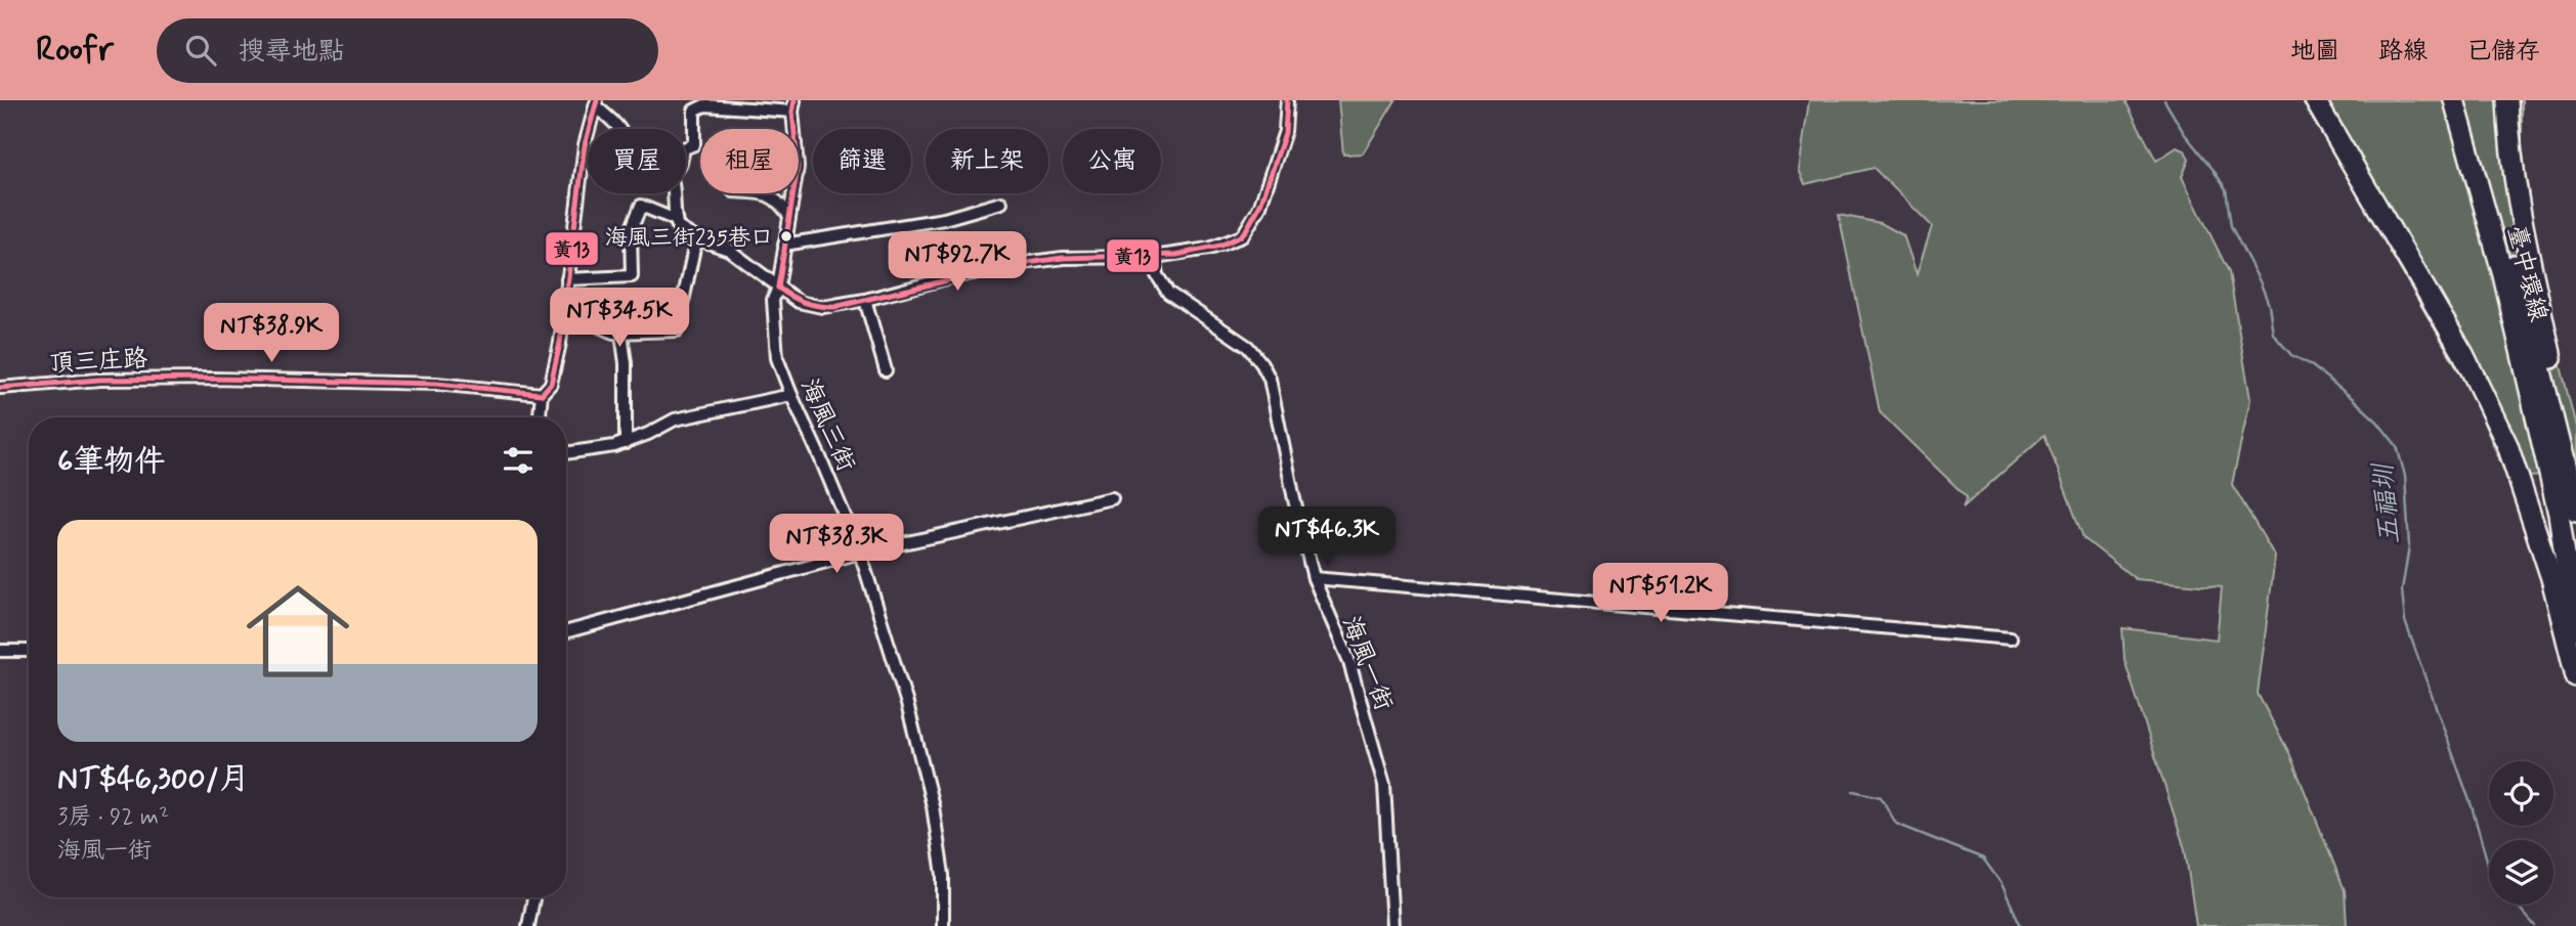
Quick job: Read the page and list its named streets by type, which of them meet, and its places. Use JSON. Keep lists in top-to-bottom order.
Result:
{
  "streets": {
    "highway": ["臺中環線"],
    "street": ["頂三庄路", "海風三街", "海風一街"]
  },
  "water": ["五福圳"],
  "places": ["海風三街235巷口"],
  "lines": ["transit line 黃13"],
  "page": {
    "header": "Roofr",
    "search": "搜尋地點",
    "nav": ["地圖", "路線", "已儲存"],
    "chip": [
      "買屋",
      "租屋",
      "篩選",
      "新上架",
      "公寓"
    ],
    "price": [
      "NT$92.7K",
      "NT$34.5K",
      "NT$38.9K",
      "NT$46.3K",
      "NT$38.3K",
      "NT$51.2K"
    ],
    "heading": "6筆物件",
    "list": [
      {
        "name": "NT$46,300/月",
        "note": "3房 · 92 m² · 海風一街"
      }
    ]
  }
}
